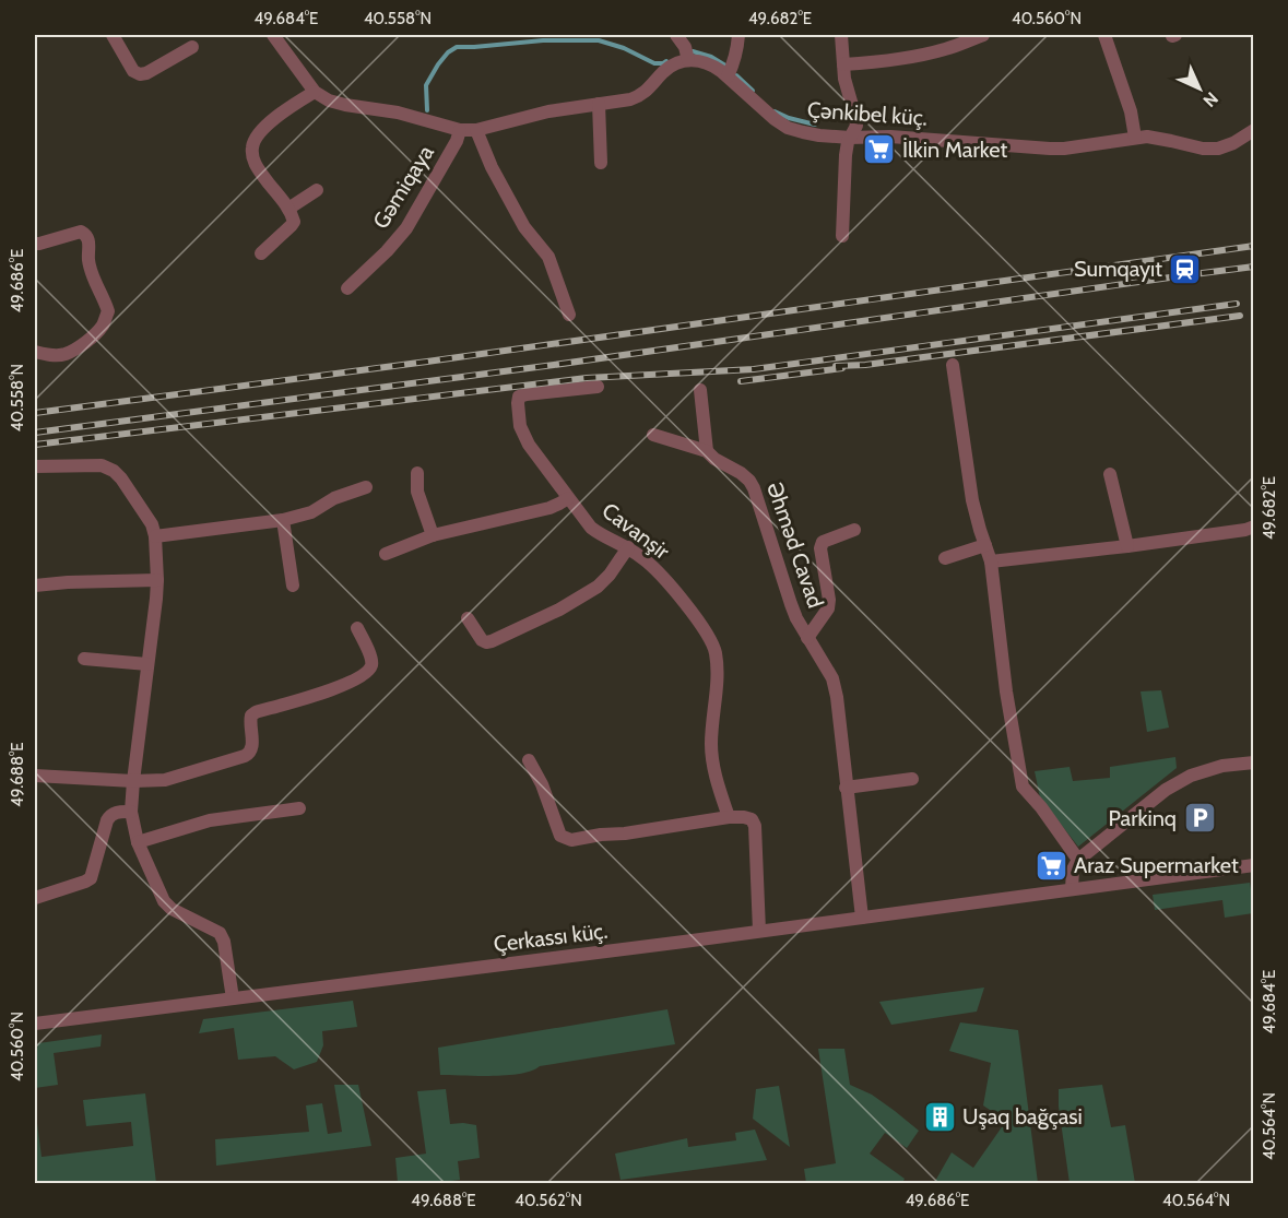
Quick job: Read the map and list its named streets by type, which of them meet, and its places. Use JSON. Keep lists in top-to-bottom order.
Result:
{
  "streets": {
    "street": [
      "Çənkibel küç.",
      "Gəmiqaya",
      "Cavanşir",
      "Əhməd Cavad",
      "Çerkassı küç."
    ]
  },
  "crossings": [
    ["Əhməd Cavad", "Çerkassı küç."]
  ],
  "places": {
    "supermarket": ["İlkin Market", "Araz Supermarket"],
    "station": ["Sumqayıt"],
    "parking": ["Parkinq"],
    "building": ["Uşaq bağçasi"]
  },
  "north": "bottom right",
  "coordinates": [
    "49.684°E",
    "40.558°N",
    "49.682°E",
    "40.560°N",
    "49.686°E",
    "49.688°E",
    "40.564°N",
    "40.562°N"
  ]
}
